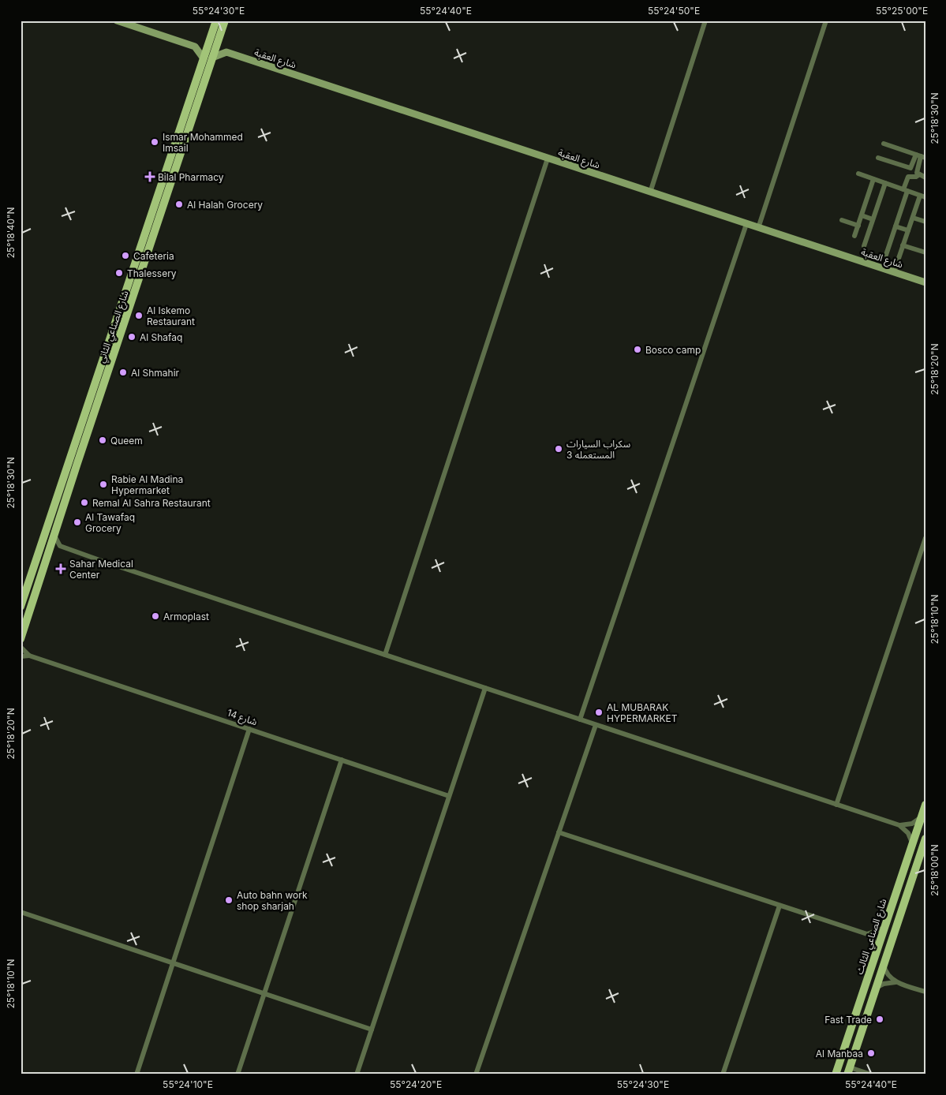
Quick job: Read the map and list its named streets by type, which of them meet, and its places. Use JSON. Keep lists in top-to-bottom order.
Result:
{
  "streets": {
    "main road": ["شارع الصناعي الثاني", "شارع الصناعي الثالث"],
    "street": ["شارع العقبة", "شارع 14"]
  },
  "places": {
    "other": [
      "Ismar Mohammed Imsail",
      "Al Halah Grocery",
      "Cafeteria",
      "Thalessery",
      "Al Iskemo Restaurant",
      "Al Shafaq",
      "Bosco camp",
      "Al Shmahir",
      "Queem",
      "سكراب السيارات المستعمله 3",
      "Rabie Al Madina Hypermarket",
      "Remal Al Sahra Restaurant",
      "Al Tawafaq Grocery",
      "Armoplast",
      "AL MUBARAK HYPERMARKET",
      "Auto bahn work shop sharjah",
      "Fast Trade",
      "Al Manbaa"
    ],
    "health": ["Bilal Pharmacy", "Sahar Medical Center"]
  },
  "coordinates": [
    "55°24'30\"E",
    "55°24'40\"E",
    "55°24'50\"E",
    "55°25'00\"E",
    "25°18'30\"N",
    "25°18'40\"N",
    "25°18'20\"N",
    "25°18'10\"N",
    "25°18'00\"N",
    "55°24'10\"E",
    "55°24'20\"E"
  ]
}
